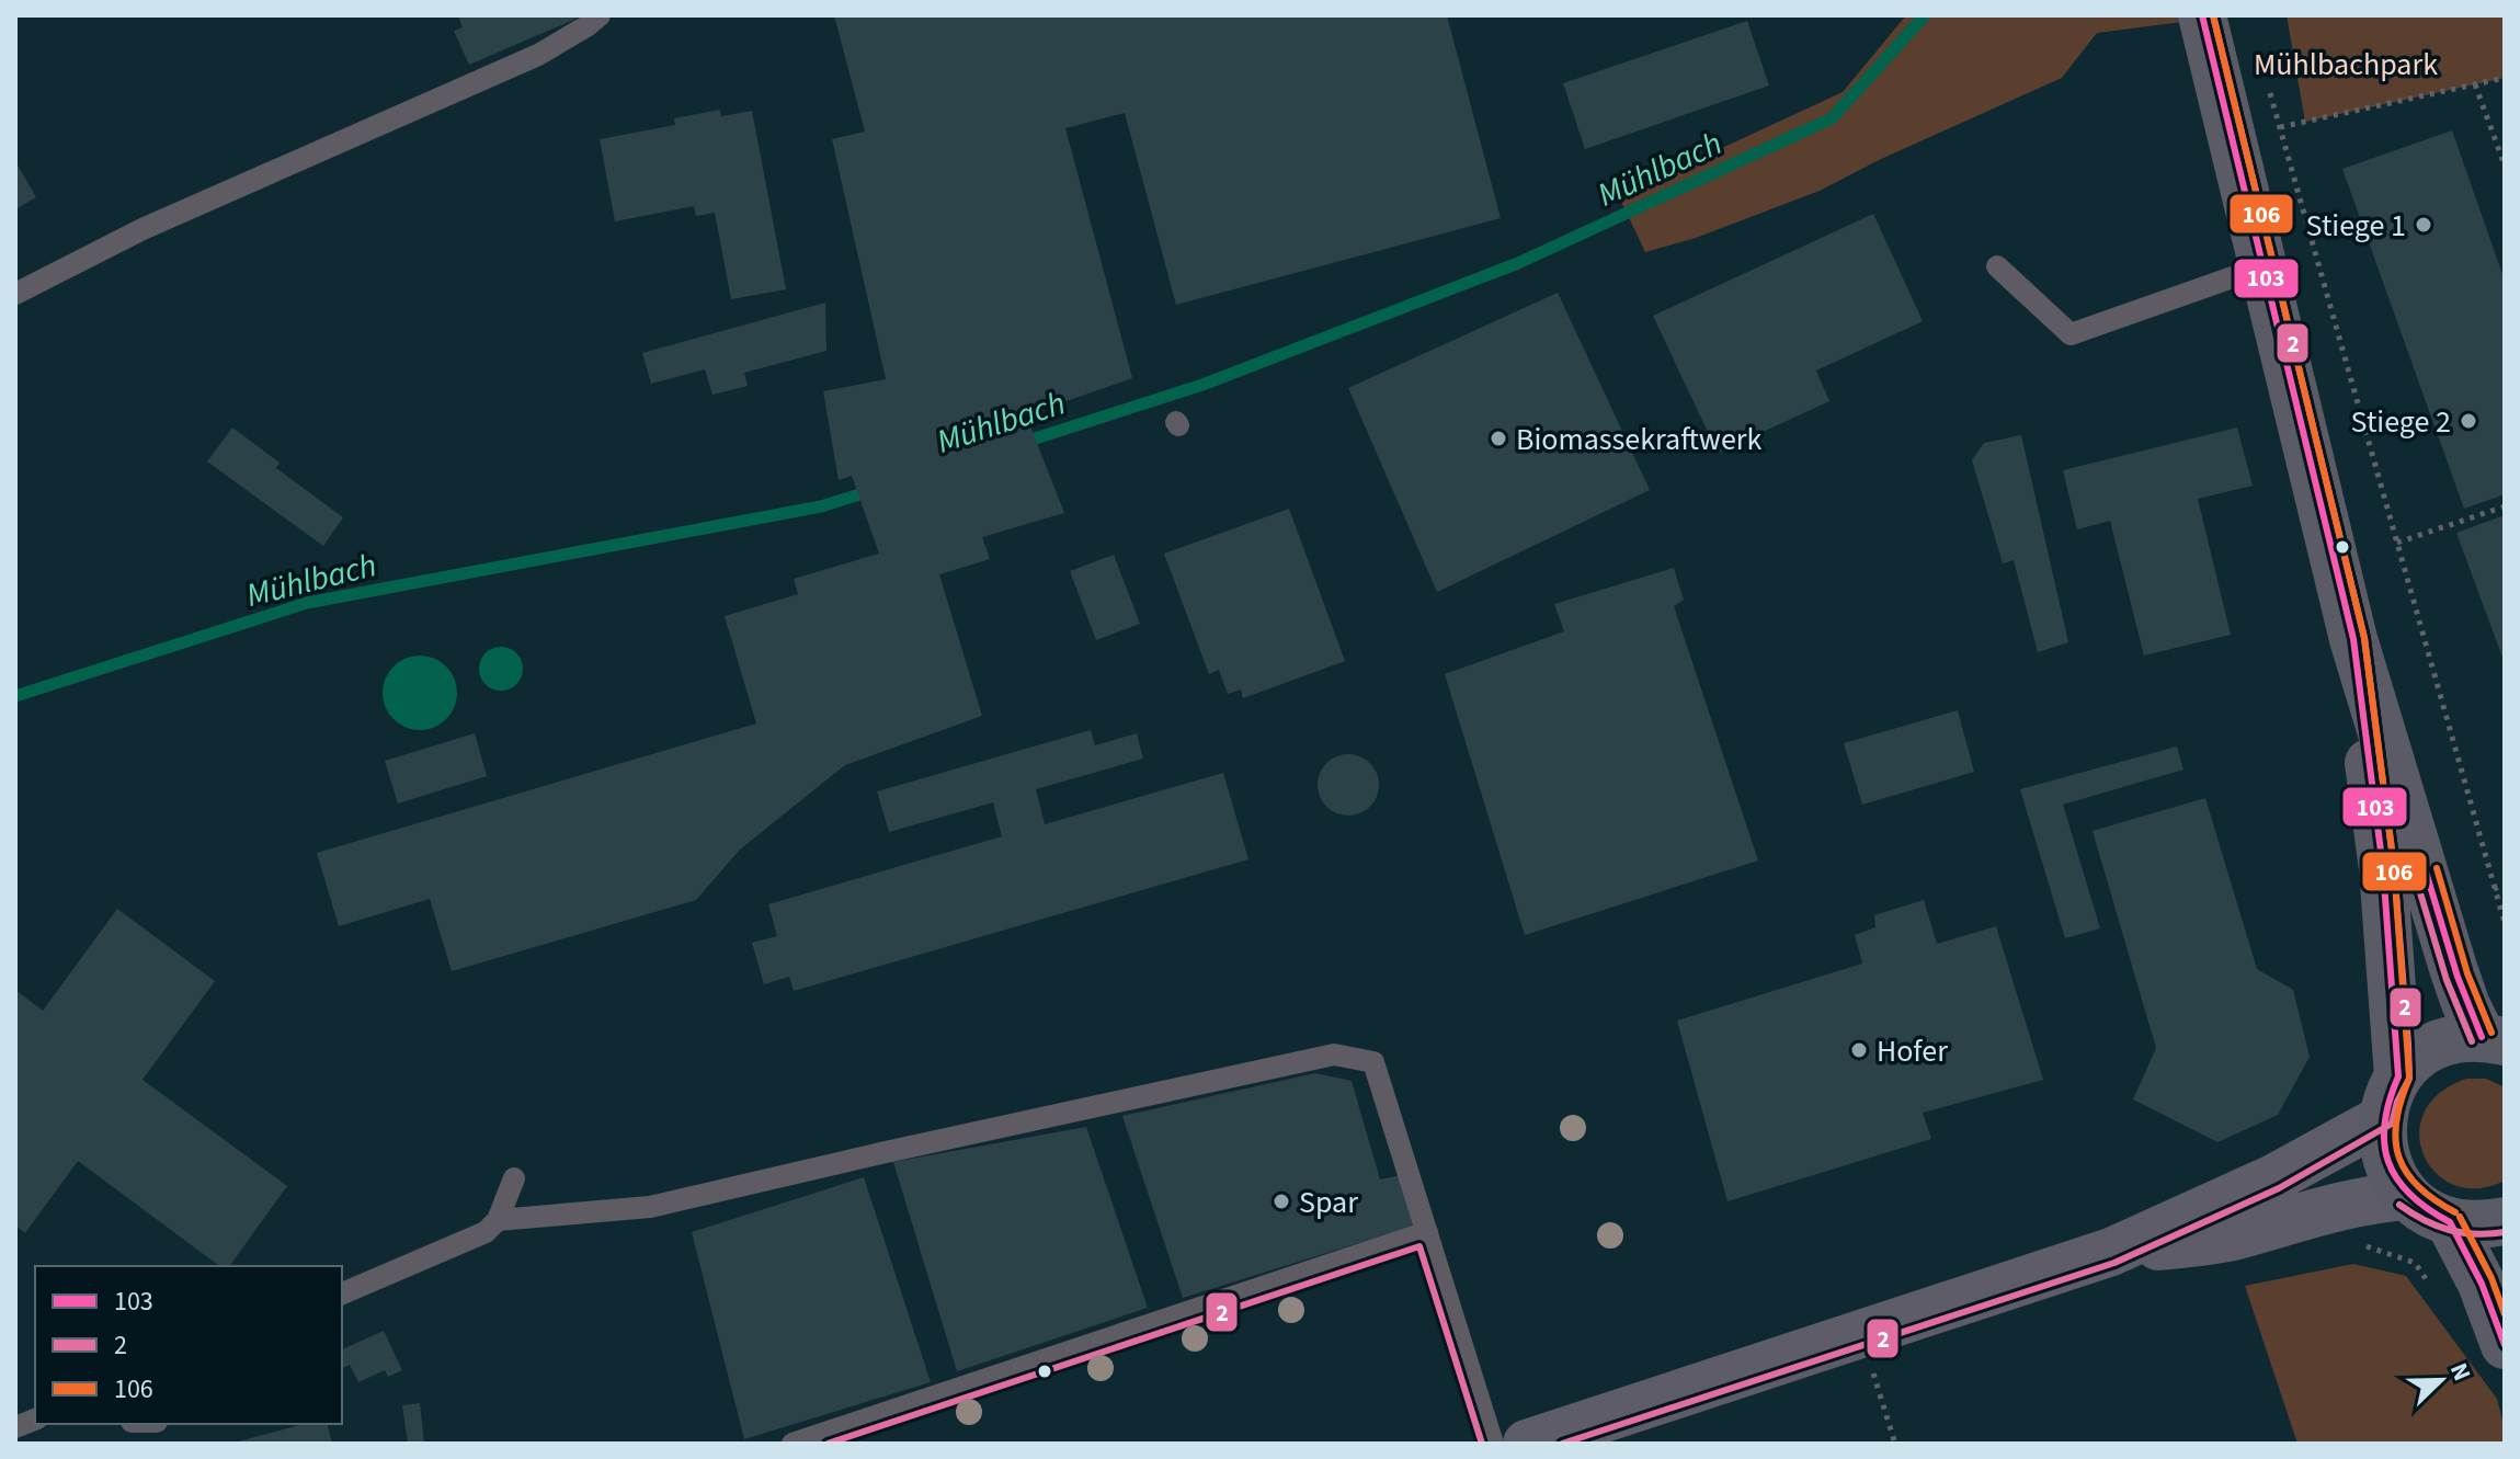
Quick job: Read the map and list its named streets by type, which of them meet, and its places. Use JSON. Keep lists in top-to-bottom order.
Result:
{
  "water": ["Mühlbach"],
  "parks": ["Mühlbachpark"],
  "places": [
    "Stiege 1",
    "Stiege 2",
    "Biomassekraftwerk",
    "Hofer",
    "Spar"
  ],
  "lines": ["transit line 103", "transit line 2", "transit line 106"],
  "legend": ["103", "2", "106"],
  "north": "top right"
}
